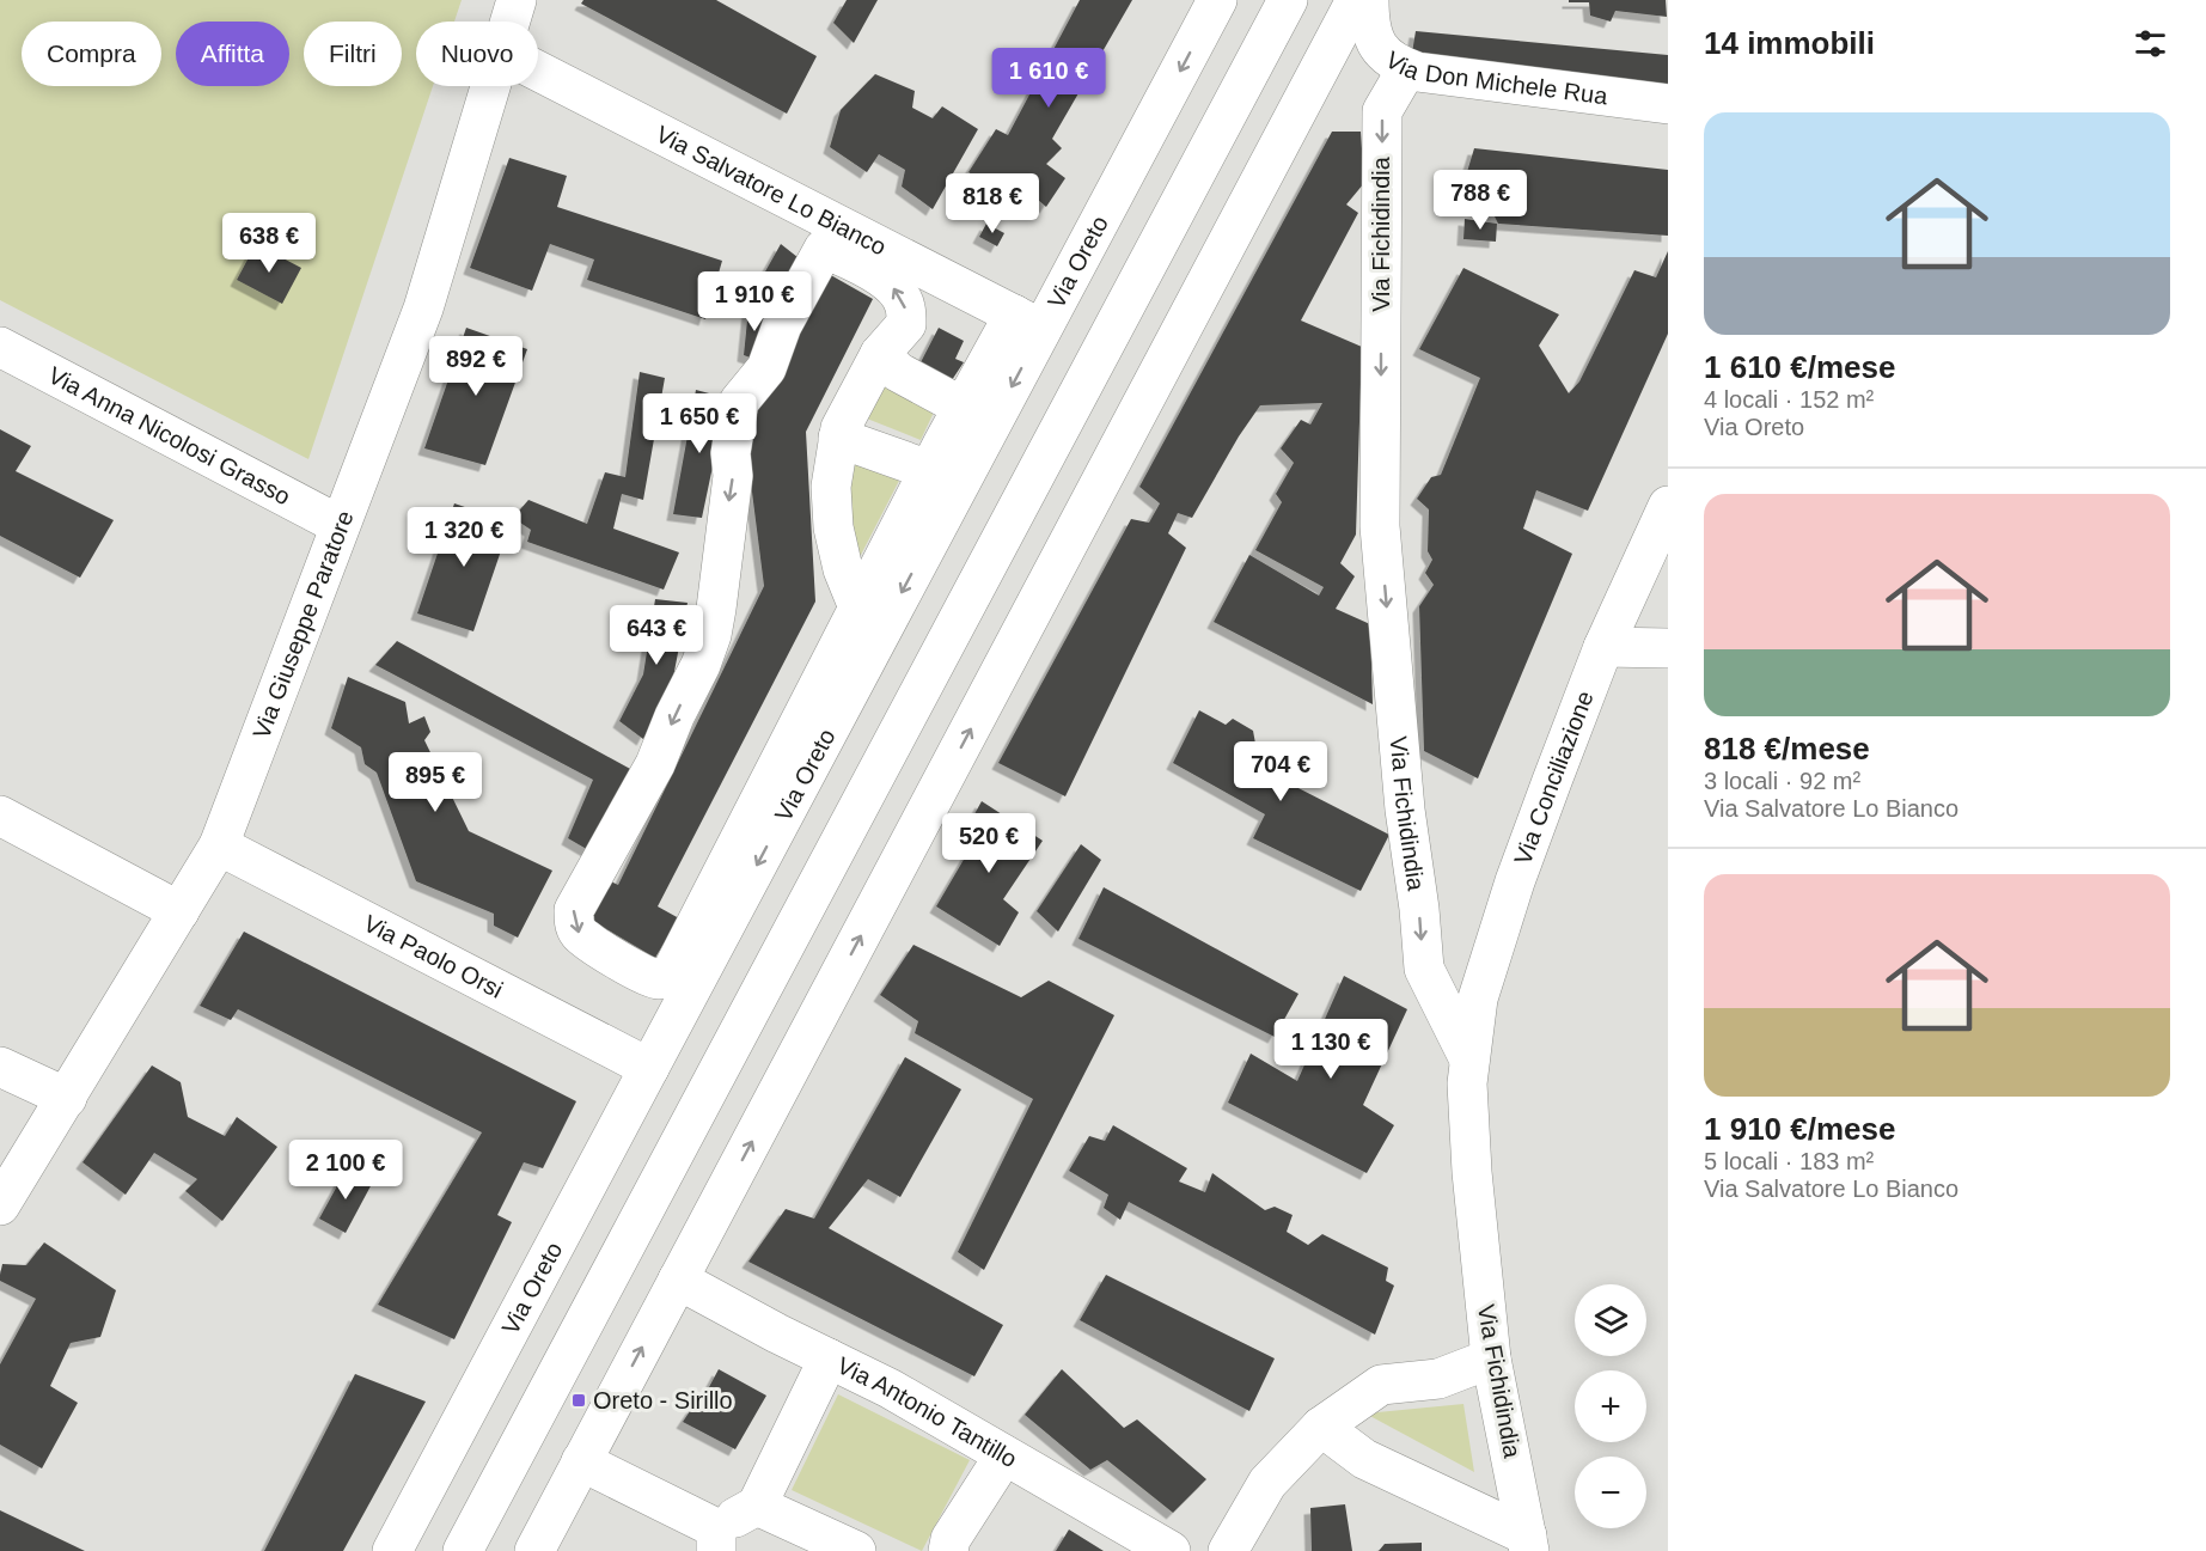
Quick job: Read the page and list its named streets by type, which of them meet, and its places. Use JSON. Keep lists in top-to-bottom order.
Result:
{
  "streets": {
    "street": [
      "Via Don Michele Rua",
      "Via Salvatore Lo Bianco",
      "Via Fichidindia",
      "Via Oreto",
      "Via Anna Nicolosi Grasso",
      "Via Giuseppe Paratore",
      "Via Conciliazione",
      "Via Paolo Orsi",
      "Via Antonio Tantillo"
    ]
  },
  "crossings": [
    ["Via Don Michele Rua", "Via Fichidindia"],
    ["Via Salvatore Lo Bianco", "Via Oreto"],
    ["Via Fichidindia", "Via Conciliazione"],
    ["Via Oreto", "Via Paolo Orsi"],
    ["Via Anna Nicolosi Grasso", "Via Giuseppe Paratore"],
    ["Via Giuseppe Paratore", "Via Paolo Orsi"]
  ],
  "one_way": ["Via Fichidindia"],
  "places": {
    "transit": ["Oreto - Sirillo"]
  },
  "page": {
    "heading": "14 immobili",
    "chip": [
      "Compra",
      "Affitta",
      "Filtri",
      "Nuovo"
    ],
    "price": [
      "1 610 €",
      "788 €",
      "818 €",
      "638 €",
      "1 910 €",
      "892 €",
      "1 650 €",
      "1 320 €",
      "643 €",
      "704 €",
      "895 €",
      "520 €",
      "1 130 €",
      "2 100 €"
    ],
    "list": [
      {
        "name": "1 610 €/mese",
        "note": "4 locali · 152 m² · Via Oreto"
      },
      {
        "name": "818 €/mese",
        "note": "3 locali · 92 m² · Via Salvatore Lo Bianco"
      },
      {
        "name": "1 910 €/mese",
        "note": "5 locali · 183 m² · Via Salvatore Lo Bianco"
      }
    ],
    "map_buttons": ["+", "−"]
  }
}
